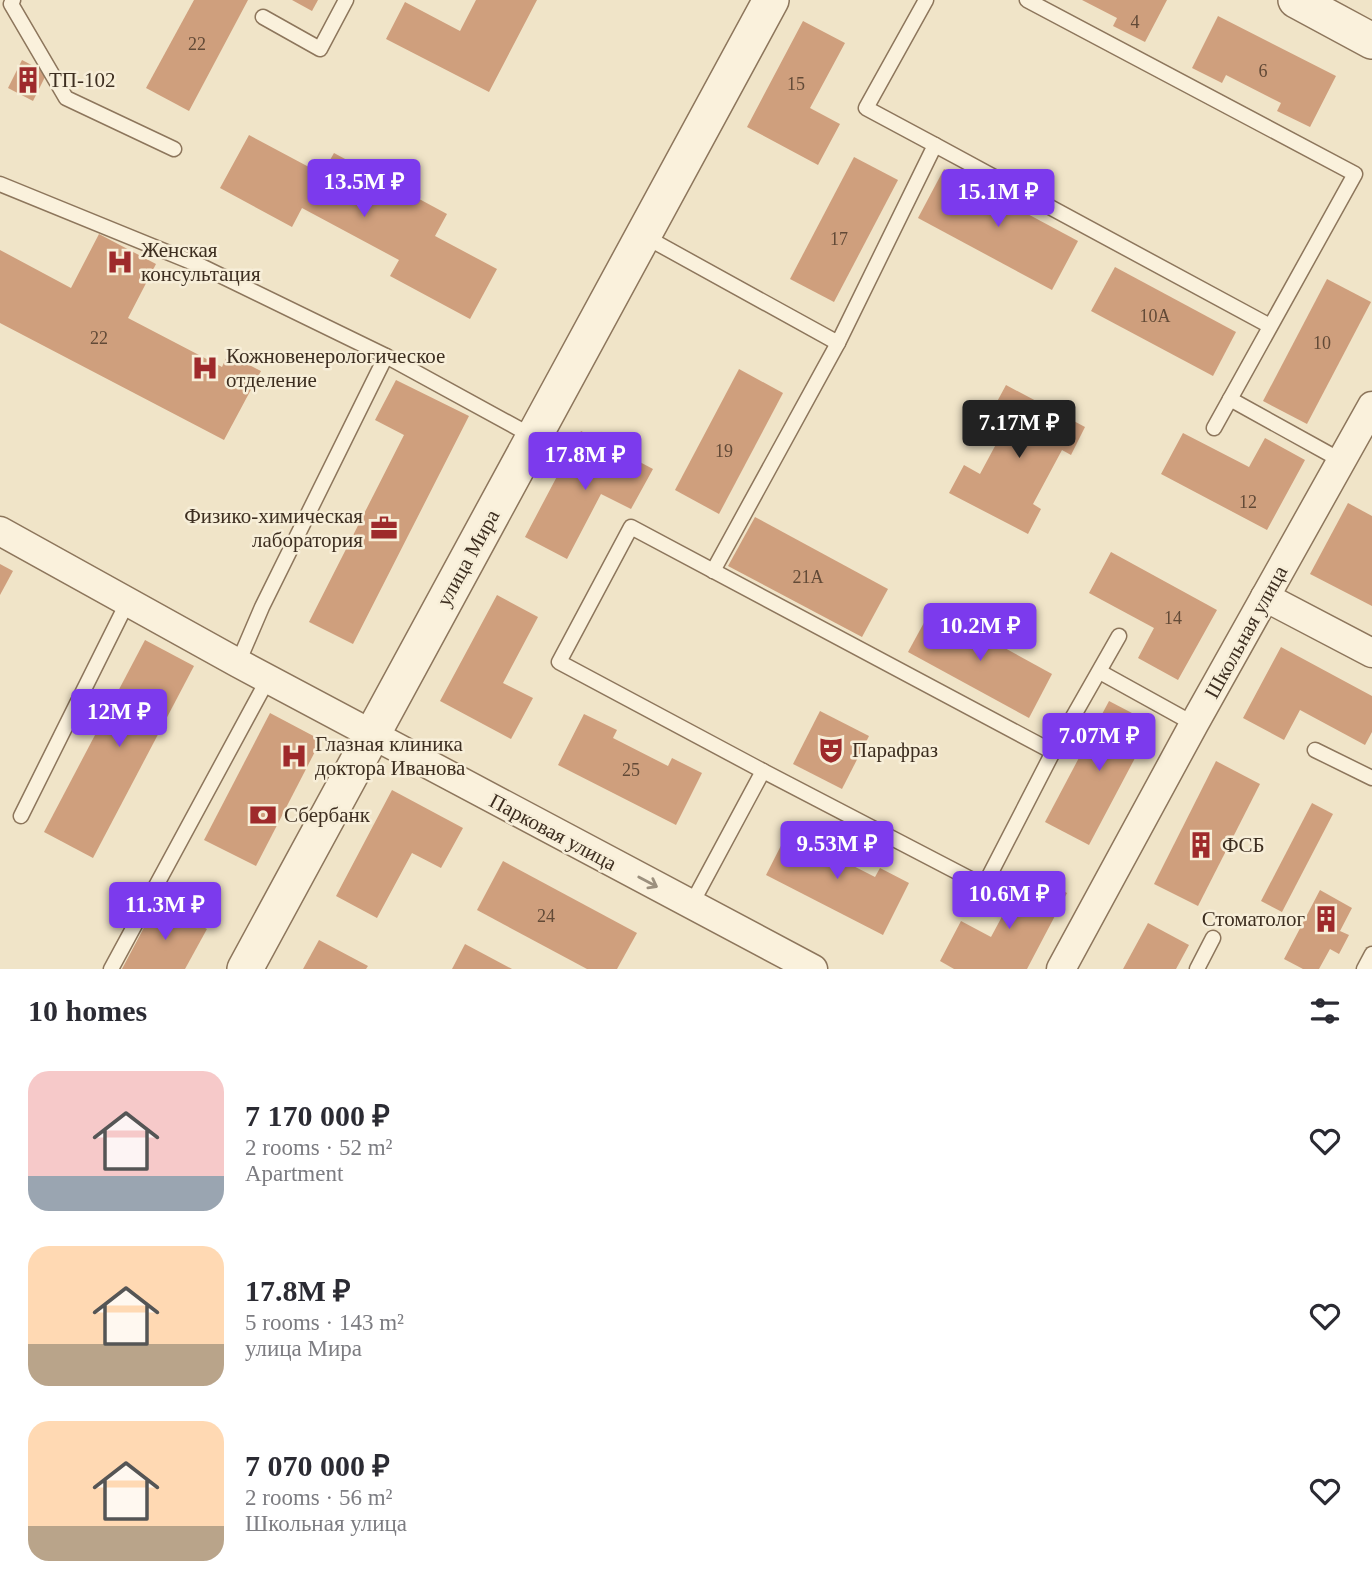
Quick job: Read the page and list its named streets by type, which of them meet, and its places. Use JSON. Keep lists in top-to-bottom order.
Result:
{
  "streets": {
    "street": ["улица Мира", "Школьная улица", "Парковая улица"]
  },
  "crossings": [
    ["улица Мира", "Парковая улица"]
  ],
  "one_way": ["Парковая улица"],
  "places": {
    "building": ["ТП-102", "ФСБ", "Стоматолог"],
    "hospital": ["Женская консультация", "Кожновенерологическое отделение", "Глазная клиника доктора Иванова"],
    "office": ["Физико-химическая лаборатория"],
    "theatre": ["Парафраз"],
    "bank": ["Сбербанк"]
  },
  "house_numbers": [
    "4",
    "22",
    "6",
    "15",
    "17",
    "10А",
    "22",
    "10",
    "19",
    "12",
    "21А",
    "14",
    "25",
    "24"
  ],
  "page": {
    "price": [
      "13.5M ₽",
      "15.1M ₽",
      "7.17M ₽",
      "17.8M ₽",
      "10.2M ₽",
      "12M ₽",
      "7.07M ₽",
      "9.53M ₽",
      "10.6M ₽",
      "11.3M ₽"
    ],
    "heading": "10 homes",
    "list": [
      {
        "name": "7 170 000 ₽",
        "note": "2 rooms · 52 m² · Apartment"
      },
      {
        "name": "17.8M ₽",
        "note": "5 rooms · 143 m² · улица Мира"
      },
      {
        "name": "7 070 000 ₽",
        "note": "2 rooms · 56 m² · Школьная улица"
      }
    ]
  }
}
